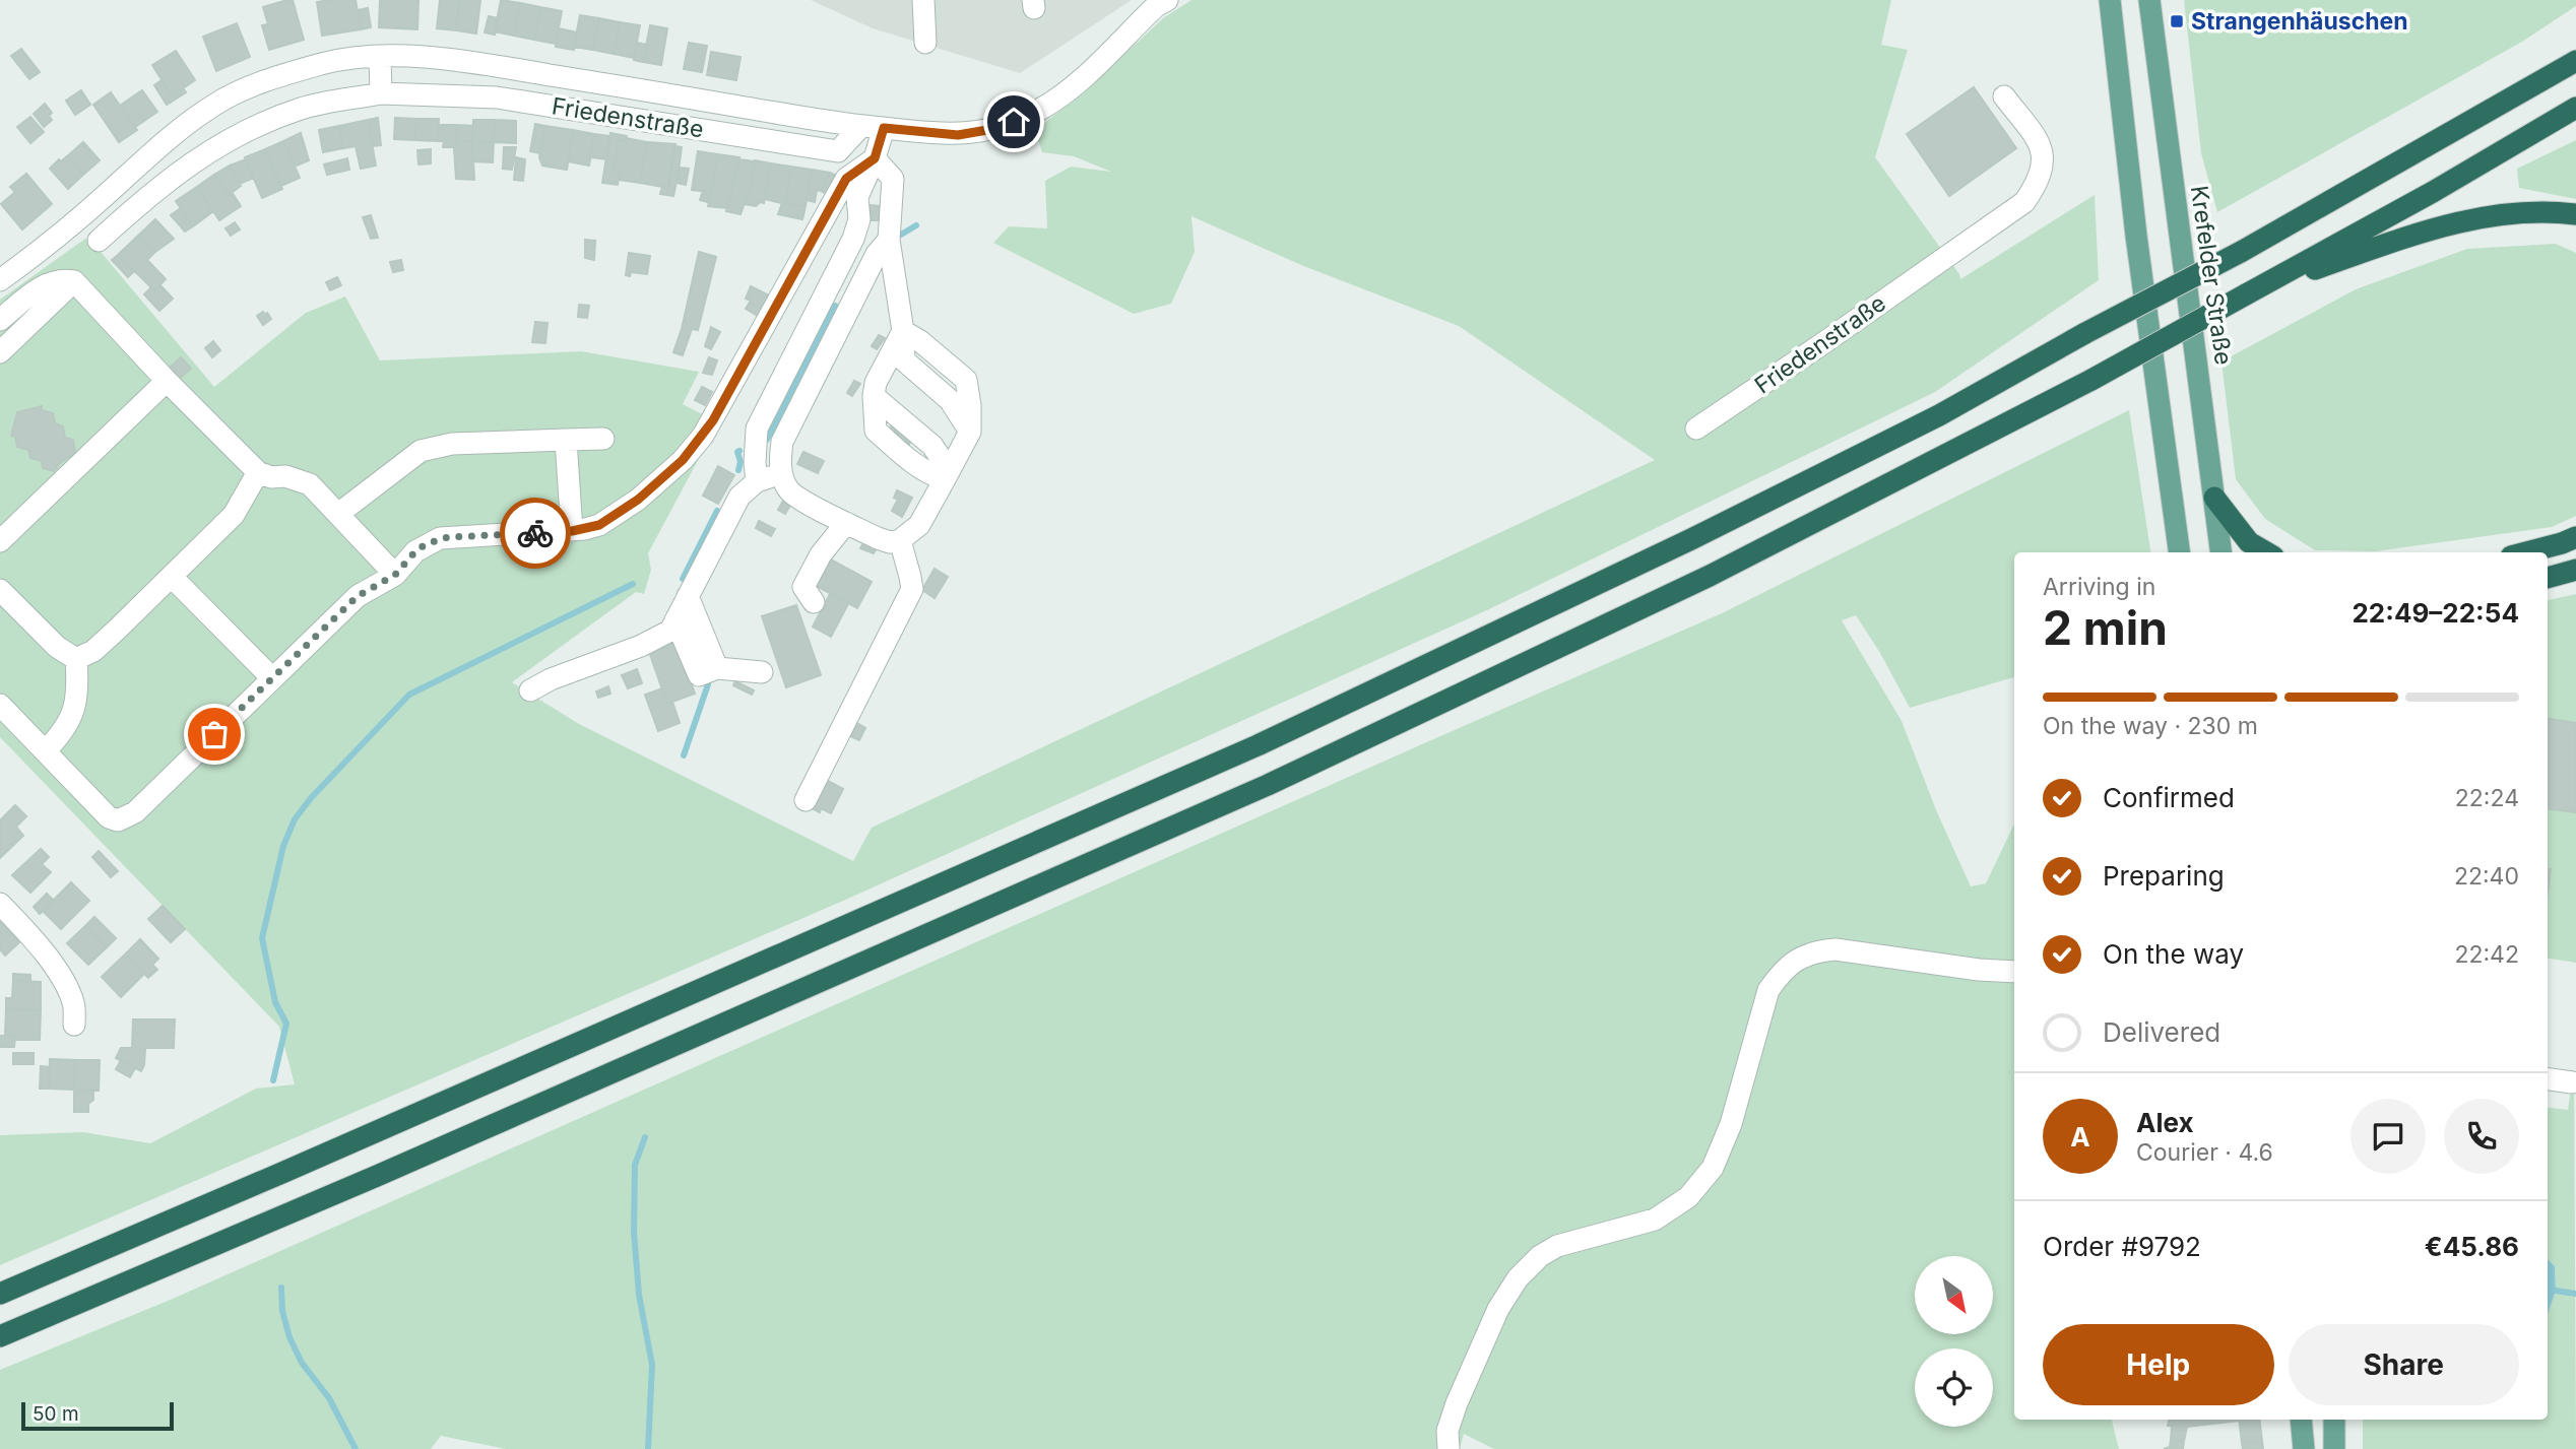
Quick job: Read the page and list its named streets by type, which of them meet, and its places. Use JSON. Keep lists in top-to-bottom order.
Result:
{
  "streets": {
    "main road": ["Krefelder Straße"],
    "street": ["Friedenstraße"]
  },
  "places": {
    "transit": ["Strangenhäuschen"]
  },
  "scale_bar": "50 m",
  "north": "bottom right",
  "page": {
    "heading": ["2 min", "Arriving in", "22:49–22:54"],
    "panel": [
      "Alex",
      "Courier · 4.6",
      "Order #9792",
      "€45.86"
    ],
    "bar": "On the way · 230 m",
    "list": [
      ["Confirmed", "22:24"],
      ["Preparing", "22:40"],
      ["On the way", "22:42"],
      "Delivered"
    ],
    "round": "A",
    "buttons": ["Help", "Share"],
    "scale": "50 m"
  }
}
